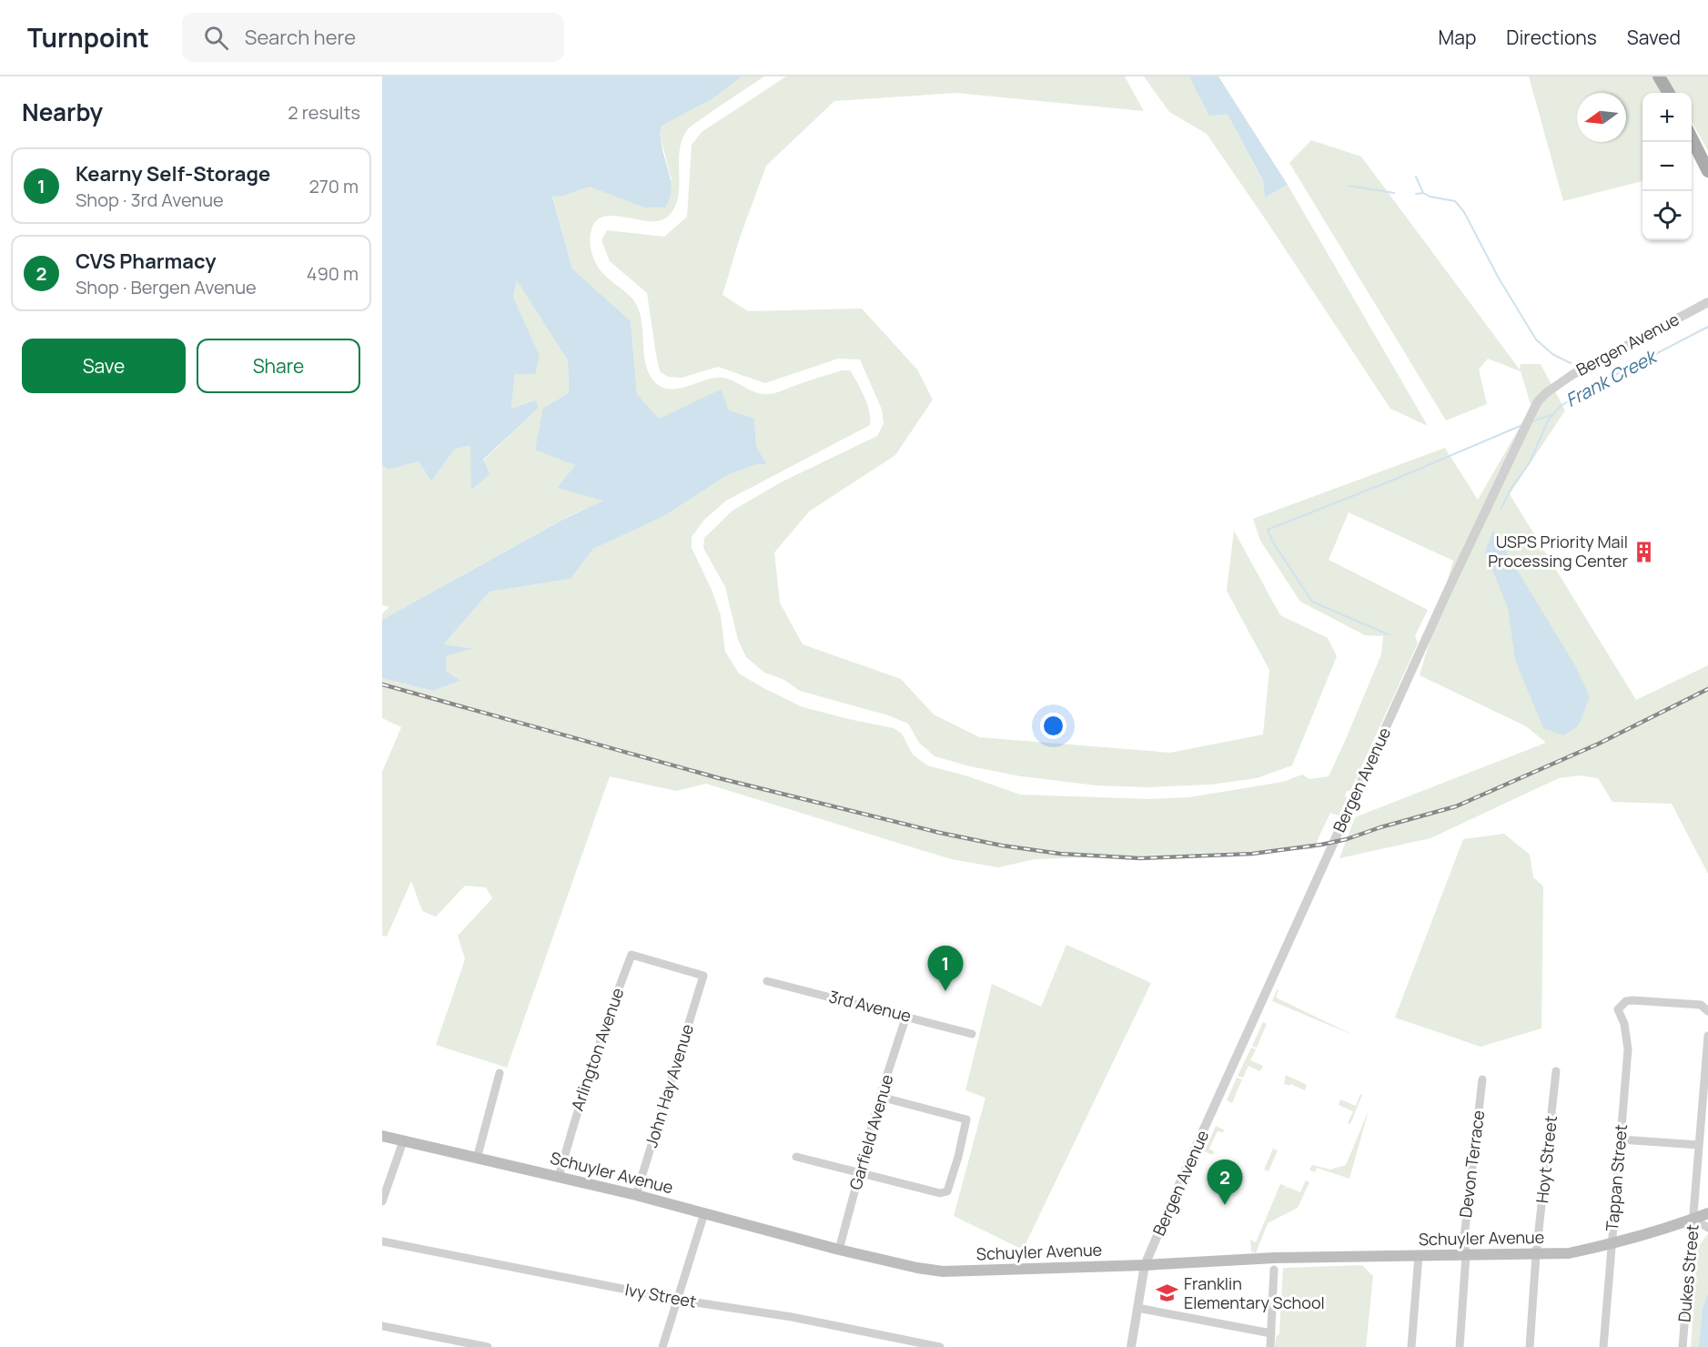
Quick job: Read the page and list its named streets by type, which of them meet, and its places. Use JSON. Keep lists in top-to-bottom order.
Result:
{
  "streets": {
    "main road": ["Schuyler Avenue"],
    "street": [
      "Bergen Avenue",
      "3rd Avenue",
      "Arlington Avenue",
      "John Hay Avenue",
      "Garfield Avenue",
      "Hoyt Street",
      "Devon Terrace",
      "Tappan Street",
      "Dukes Street",
      "Ivy Street"
    ]
  },
  "crossings": [
    ["Bergen Avenue", "Schuyler Avenue"],
    ["3rd Avenue", "Garfield Avenue"],
    ["Arlington Avenue", "John Hay Avenue"],
    ["Arlington Avenue", "Schuyler Avenue"],
    ["John Hay Avenue", "Schuyler Avenue"],
    ["Garfield Avenue", "Schuyler Avenue"],
    ["Hoyt Street", "Schuyler Avenue"],
    ["Devon Terrace", "Schuyler Avenue"],
    ["Schuyler Avenue", "Tappan Street"],
    ["Schuyler Avenue", "Dukes Street"]
  ],
  "water": ["Frank Creek"],
  "places": {
    "building": ["USPS Priority Mail Processing Center"],
    "school or university": ["Franklin Elementary School"]
  },
  "north": "left",
  "page": {
    "header": "Turnpoint",
    "search": "Search here",
    "nav": ["Map", "Directions", "Saved"],
    "heading": ["Nearby", "2 results"],
    "map_buttons": ["+", "−"],
    "list": [
      {
        "mark": "1",
        "name": "Kearny Self-Storage",
        "note": "Shop · 3rd Avenue",
        "value": "270 m"
      },
      {
        "mark": "2",
        "name": "CVS Pharmacy",
        "note": "Shop · Bergen Avenue",
        "value": "490 m"
      }
    ],
    "buttons": ["Save", "Share"],
    "pins": ["1", "2"]
  }
}
